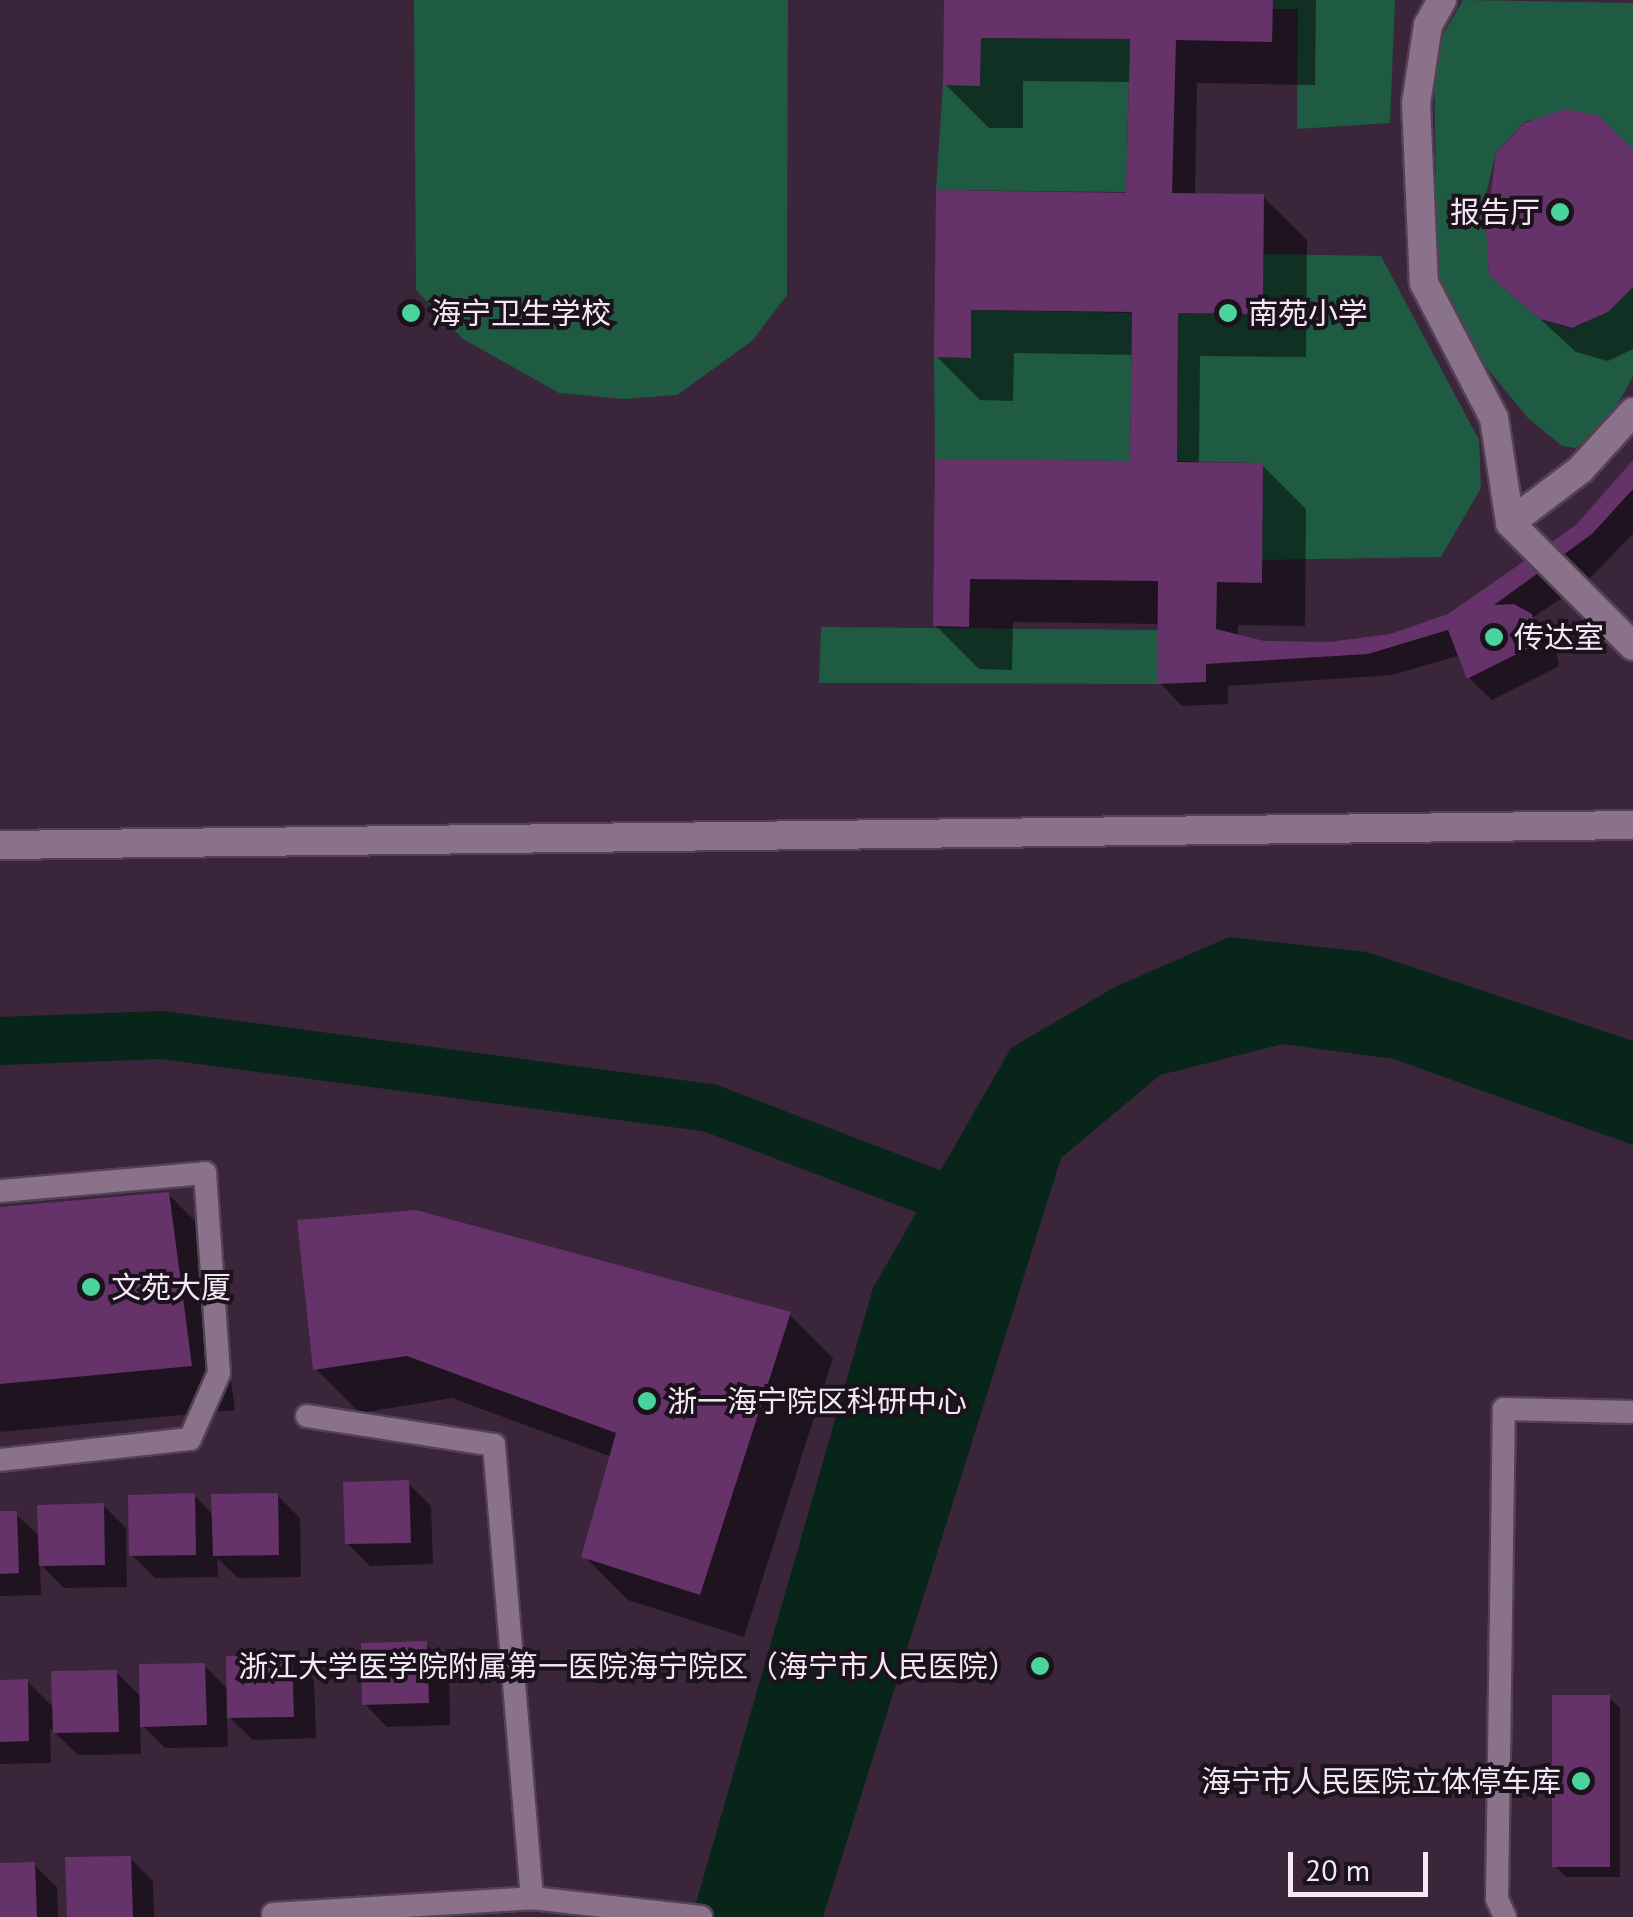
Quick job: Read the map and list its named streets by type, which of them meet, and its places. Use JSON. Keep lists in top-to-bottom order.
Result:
{
  "places": [
    "报告厅",
    "海宁卫生学校",
    "南苑小学",
    "传达室",
    "文苑大厦",
    "浙一海宁院区科研中心",
    "浙江大学医学院附属第一医院海宁院区（海宁市人民医院）",
    "海宁市人民医院立体停车库"
  ],
  "scale_bar": "20 m"
}
